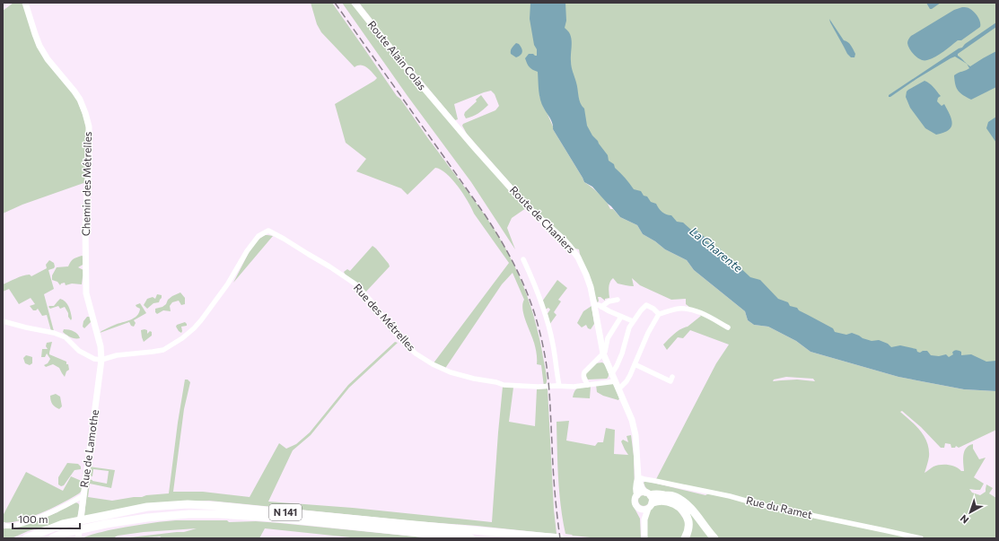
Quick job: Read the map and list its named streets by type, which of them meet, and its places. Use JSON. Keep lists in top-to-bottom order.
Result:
{
  "streets": {
    "highway": ["N 141"],
    "street": [
      "Route Alain Colas",
      "Chemin des Métrelles",
      "Route de Chaniers",
      "Rue des Métrelles",
      "Rue de Lamothe",
      "Rue du Ramet"
    ]
  },
  "crossings": [
    ["Route Alain Colas", "Route de Chaniers"],
    ["Chemin des Métrelles", "Rue des Métrelles"],
    ["Chemin des Métrelles", "Rue de Lamothe"],
    ["Route de Chaniers", "Rue des Métrelles"],
    ["Route de Chaniers", "Rue du Ramet"],
    ["Rue des Métrelles", "Rue de Lamothe"]
  ],
  "water": ["La Charente"],
  "scale_bar": "100 m",
  "north": "bottom left"
}
